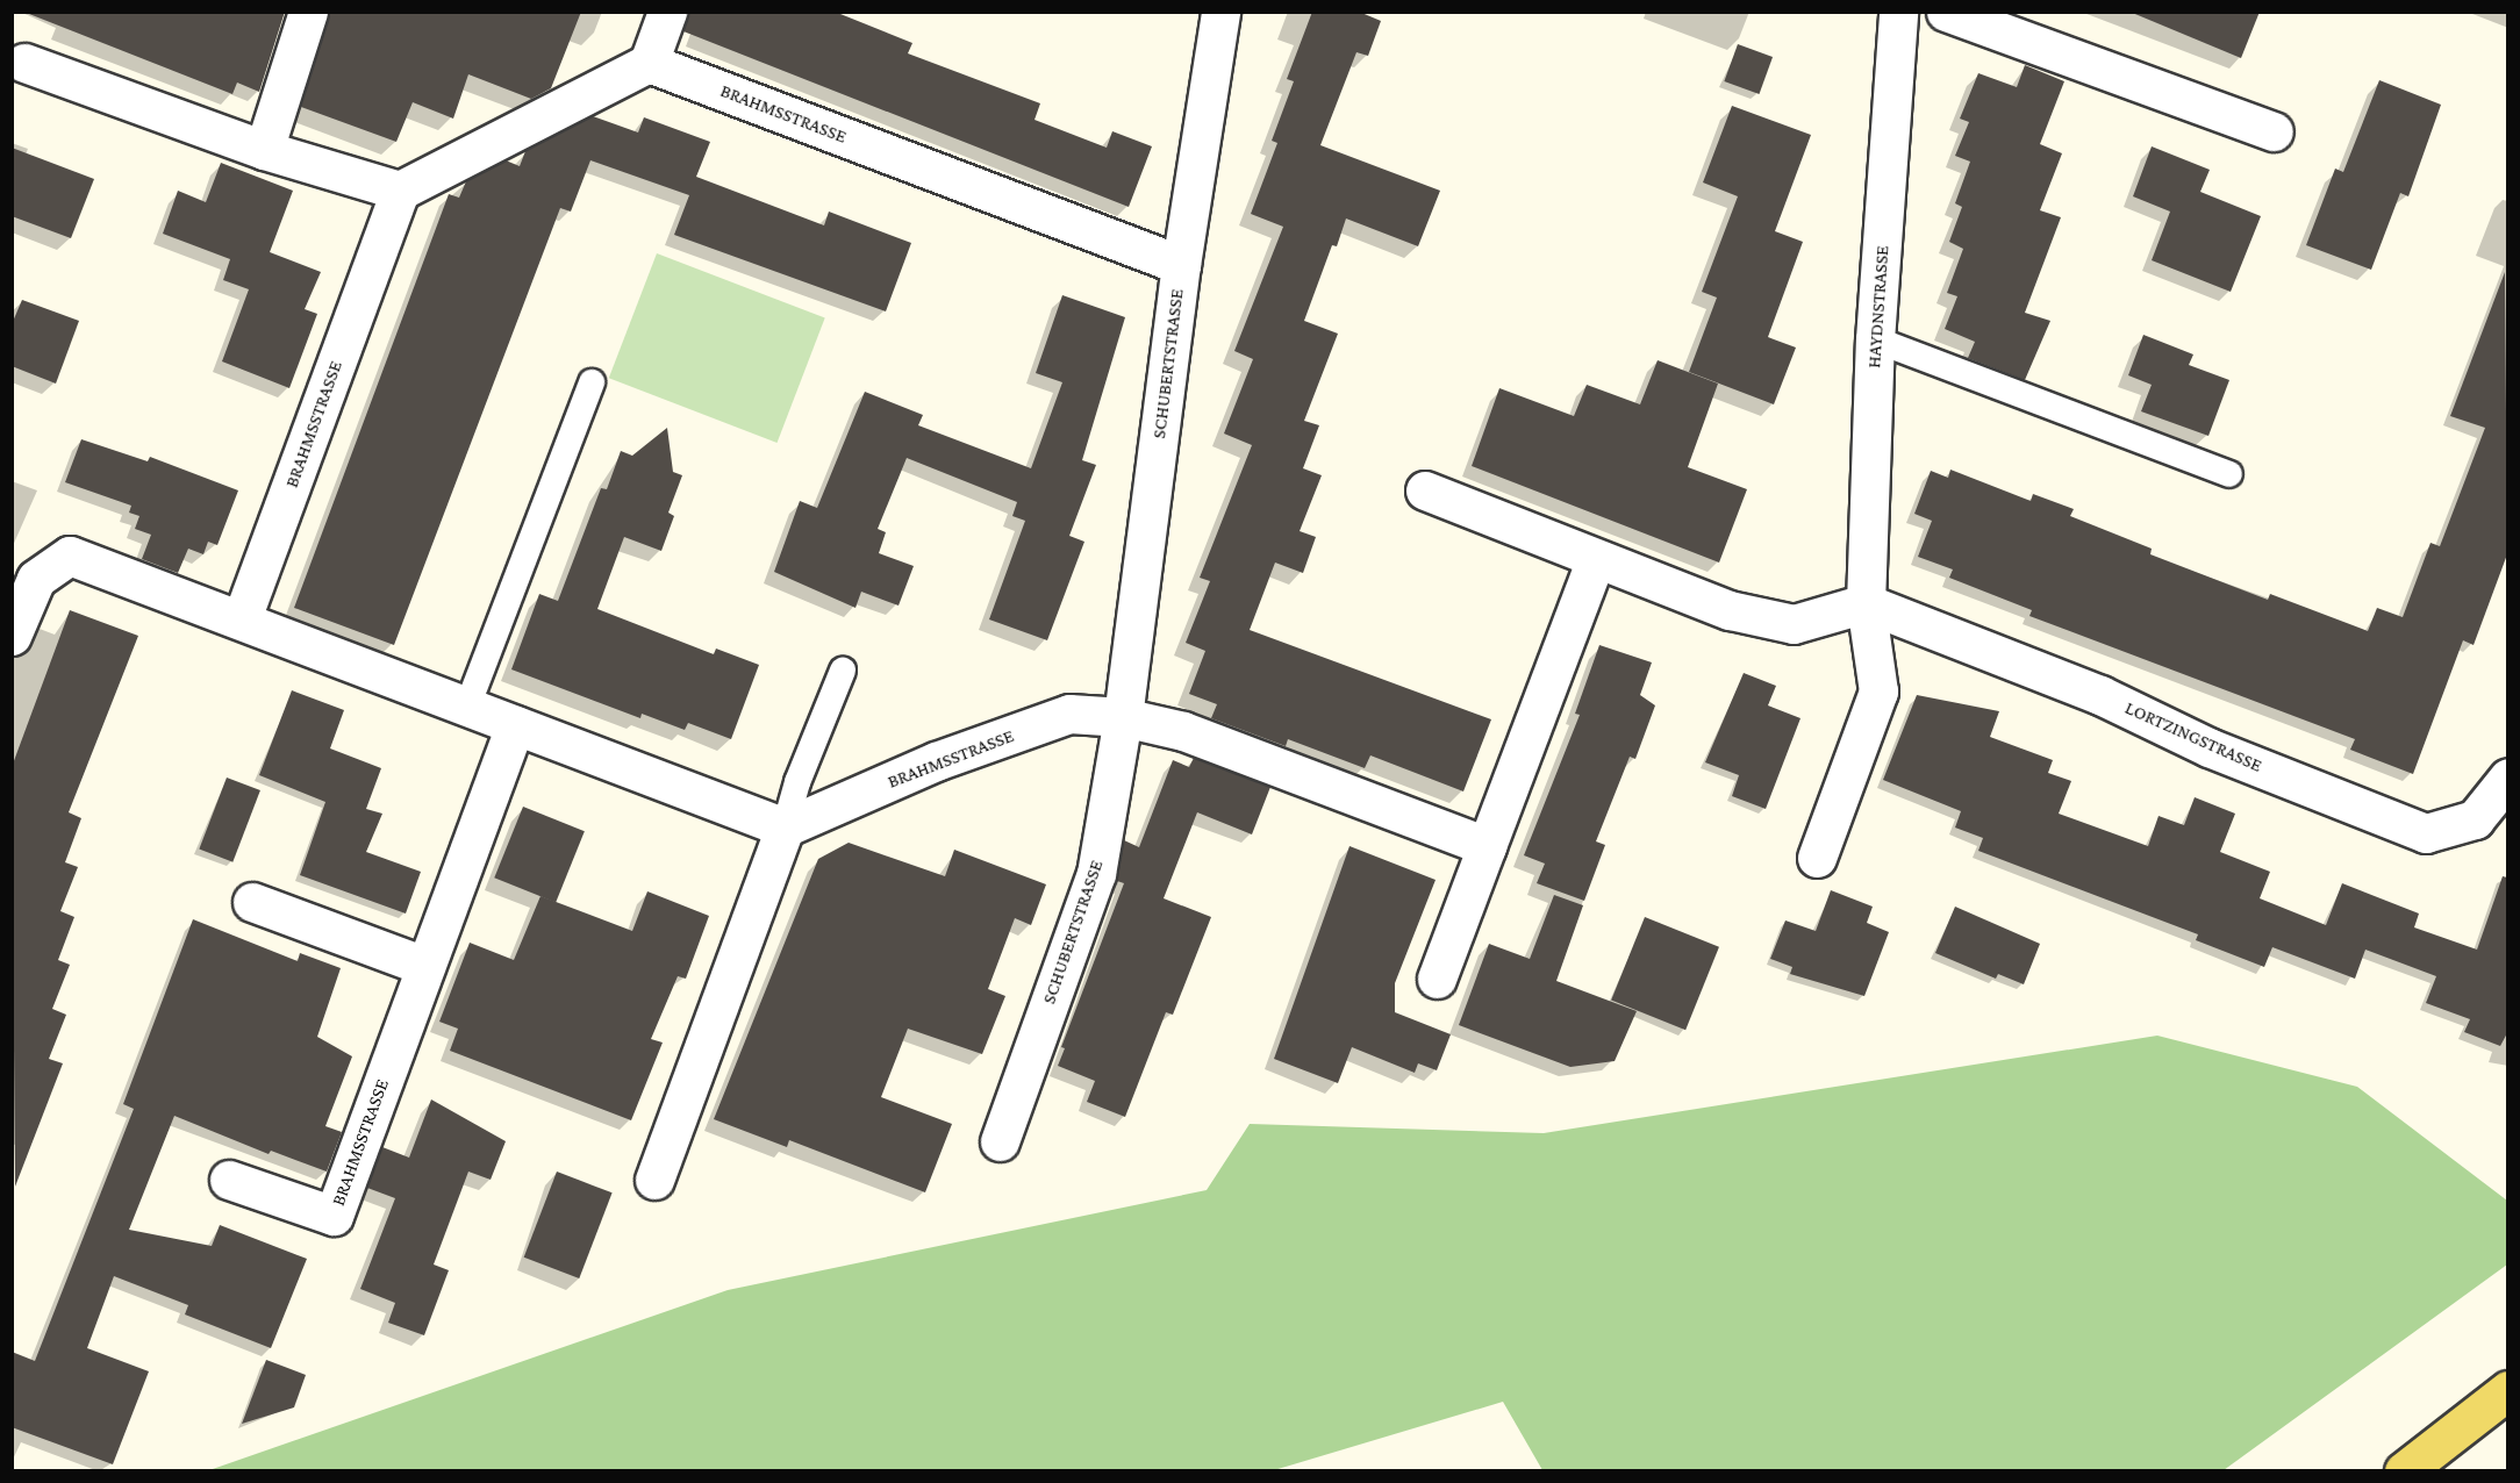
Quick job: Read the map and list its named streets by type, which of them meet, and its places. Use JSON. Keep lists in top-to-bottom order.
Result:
{
  "streets": {
    "street": [
      "BRAHMSSTRASSE",
      "HAYDNSTRASSE",
      "SCHUBERTSTRASSE",
      "LORTZINGSTRASSE"
    ]
  },
  "crossings": [
    ["BRAHMSSTRASSE", "SCHUBERTSTRASSE"],
    ["HAYDNSTRASSE", "LORTZINGSTRASSE"]
  ]
}
